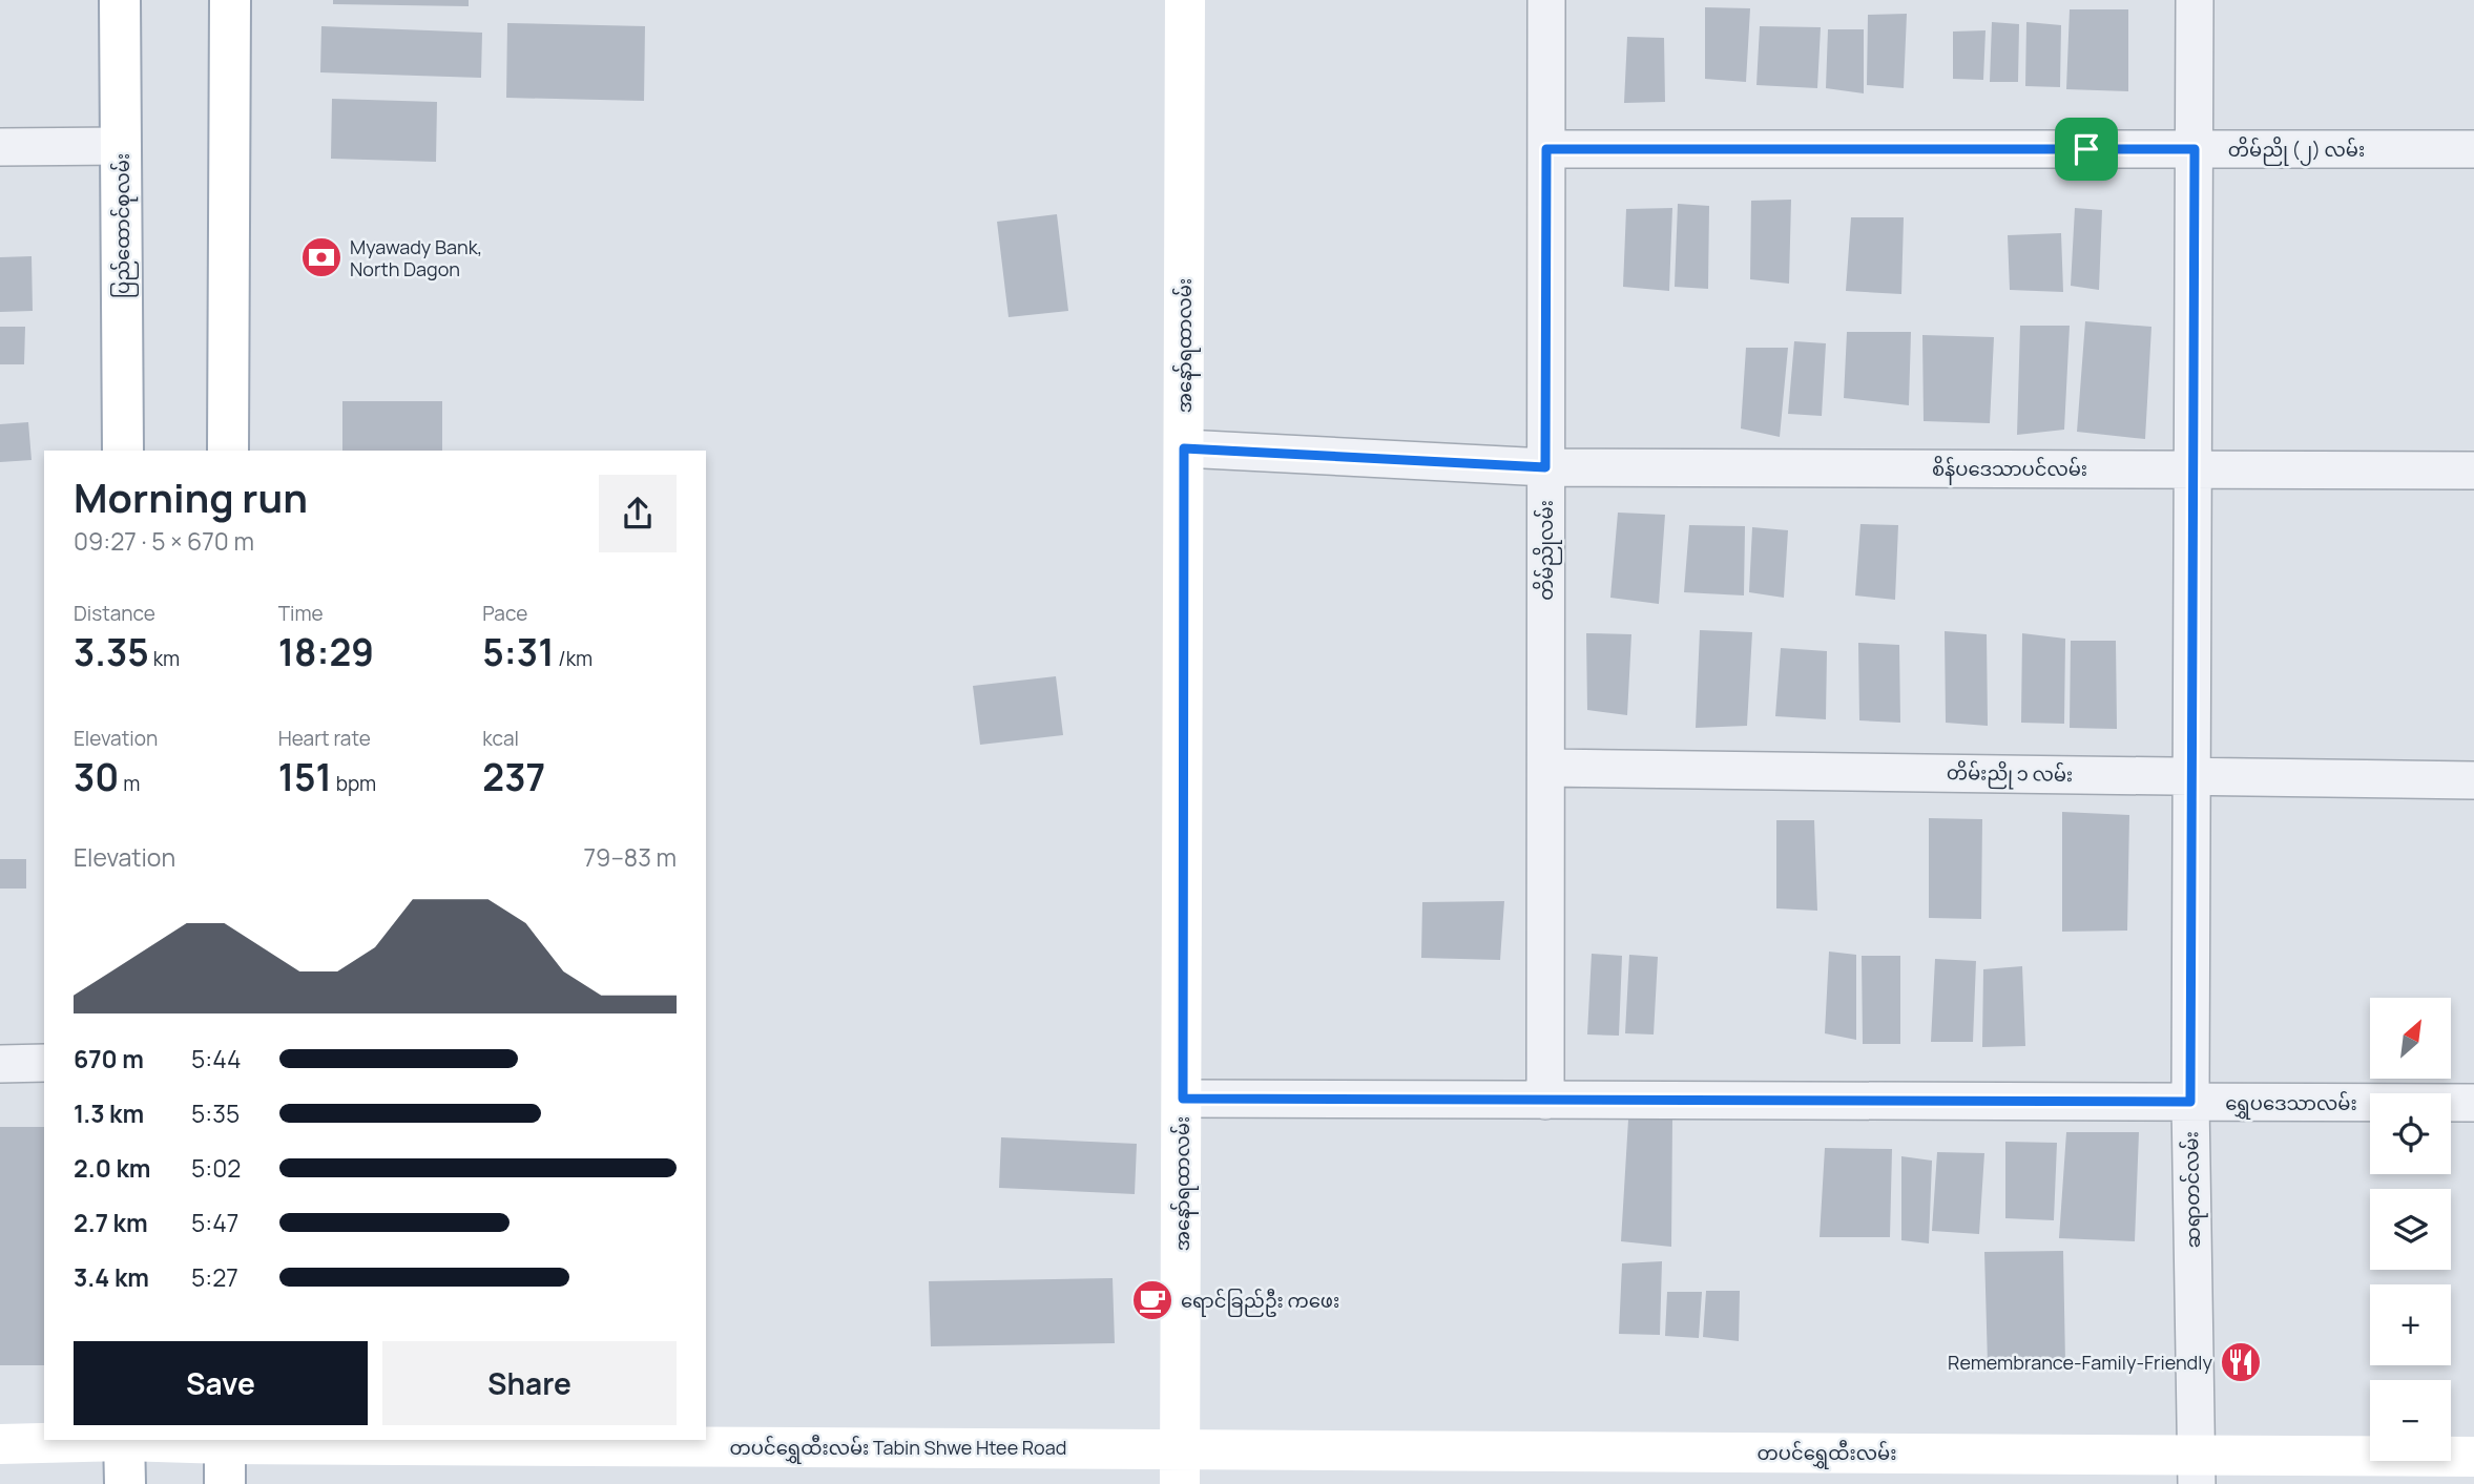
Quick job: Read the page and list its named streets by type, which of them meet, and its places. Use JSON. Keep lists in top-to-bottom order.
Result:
{
  "streets": {
    "street": [
      "တိမ်ညို (၂) လမ်း",
      "ပြည်ထောင်စုလမ်း",
      "အနော်ရထာလမ်း",
      "စိန်ပဒေသာပင်လမ်း",
      "တိမ်ညိုလမ်း",
      "တိမ်းညို ၁ လမ်း",
      "ရွှေပဒေသာလမ်း",
      "ဆရာတင်လမ်း",
      "တပင်ရွှေထီးလမ်း Tabin Shwe Htee Road",
      "တပင်ရွှေထီးလမ်း"
    ]
  },
  "crossings": [
    ["တိမ်ညို (၂) လမ်း", "တိမ်ညိုလမ်း"],
    ["တိမ်ညို (၂) လမ်း", "ဆရာတင်လမ်း"],
    ["အနော်ရထာလမ်း", "စိန်ပဒေသာပင်လမ်း"],
    ["အနော်ရထာလမ်း", "ရွှေပဒေသာလမ်း"],
    ["အနော်ရထာလမ်း", "တပင်ရွှေထီးလမ်း Tabin Shwe Htee Road"],
    ["အနော်ရထာလမ်း", "တပင်ရွှေထီးလမ်း"],
    ["စိန်ပဒေသာပင်လမ်း", "တိမ်ညိုလမ်း"],
    ["စိန်ပဒေသာပင်လမ်း", "ဆရာတင်လမ်း"],
    ["တိမ်ညိုလမ်း", "တိမ်းညို ၁ လမ်း"],
    ["တိမ်ညိုလမ်း", "ရွှေပဒေသာလမ်း"],
    ["တိမ်းညို ၁ လမ်း", "ဆရာတင်လမ်း"],
    ["ရွှေပဒေသာလမ်း", "ဆရာတင်လမ်း"],
    ["ဆရာတင်လမ်း", "တပင်ရွှေထီးလမ်း"],
    ["တပင်ရွှေထီးလမ်း Tabin Shwe Htee Road", "တပင်ရွှေထီးလမ်း"]
  ],
  "places": {
    "bank": ["Myawady Bank, North Dagon"],
    "cafe": ["ရောင်ခြည်ဦး ကဖေး"],
    "restaurant": ["Remembrance-Family-Friendly"]
  },
  "north": "top right",
  "page": {
    "heading": ["Morning run", "09:27 · 5 × 670 m"],
    "stats": [
      ["Distance", "3.35 km"],
      ["Time", "18:29"],
      ["Pace", "5:31 /km"],
      ["Elevation", "30 m"],
      ["Heart rate", "151 bpm"],
      ["kcal", "237"]
    ],
    "chart": ["Elevation", "79–83 m"],
    "map_buttons": ["+", "−"],
    "list": [
      {
        "name": "670 m",
        "note": "5:44"
      },
      {
        "name": "1.3 km",
        "note": "5:35"
      },
      {
        "name": "2.0 km",
        "note": "5:02"
      },
      {
        "name": "2.7 km",
        "note": "5:47"
      },
      {
        "name": "3.4 km",
        "note": "5:27"
      }
    ],
    "buttons": ["Save", "Share"]
  }
}
